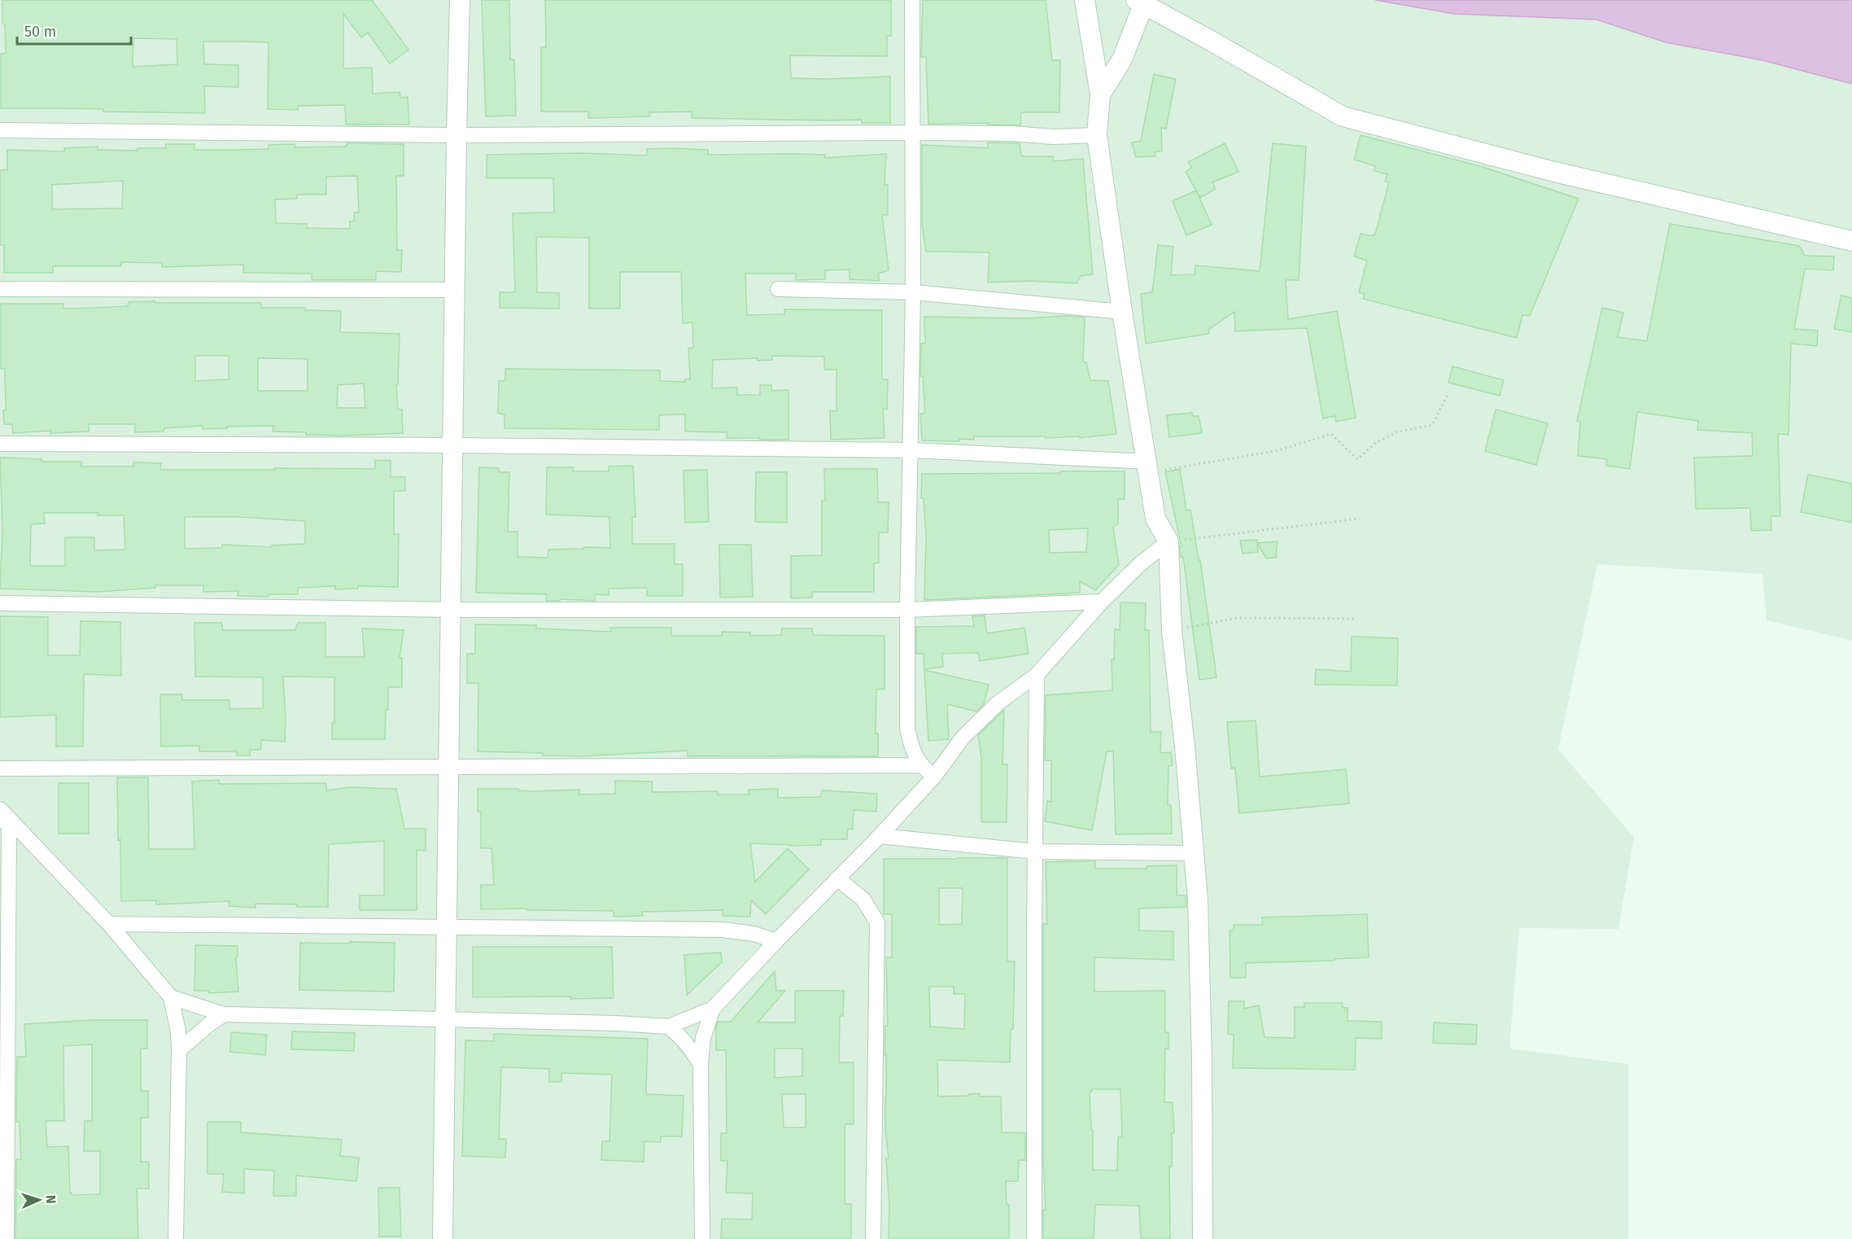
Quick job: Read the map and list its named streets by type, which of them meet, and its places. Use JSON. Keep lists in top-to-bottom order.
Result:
{
  "scale_bar": "50 m",
  "north": "right"
}
